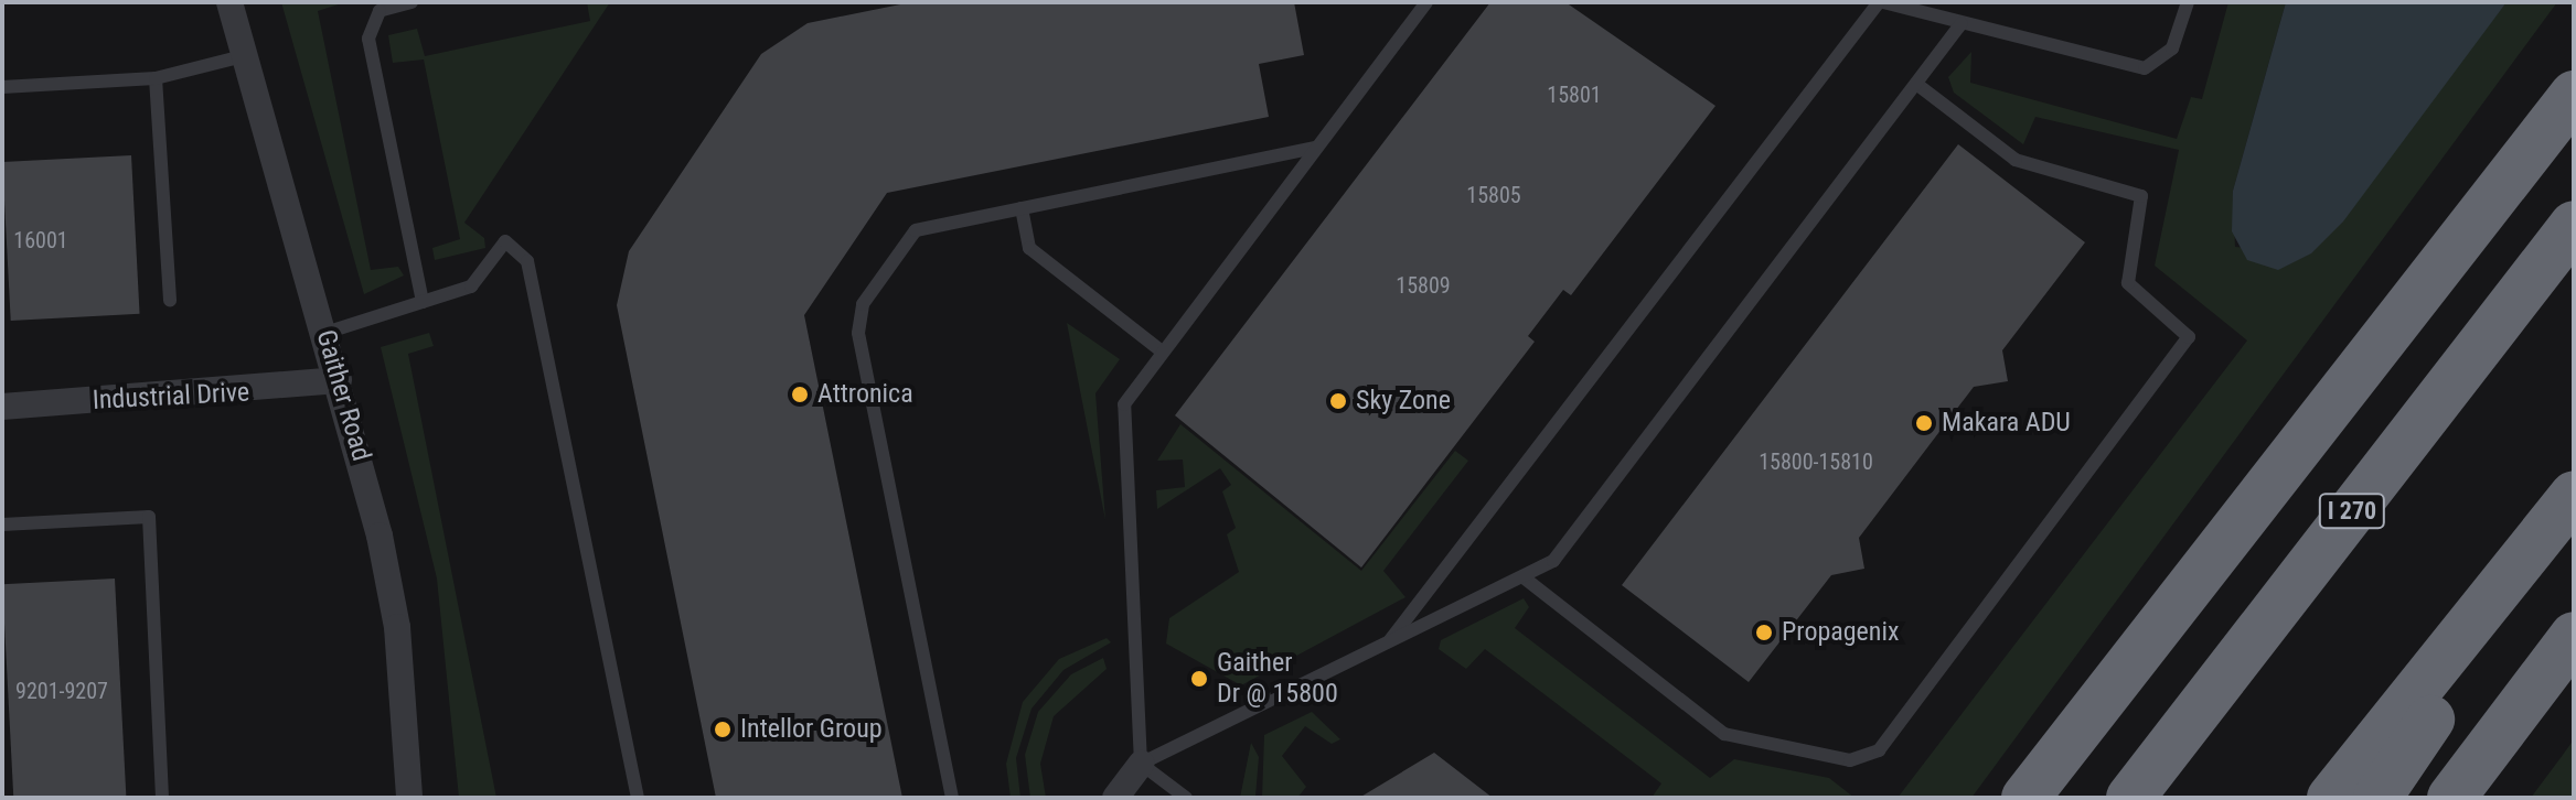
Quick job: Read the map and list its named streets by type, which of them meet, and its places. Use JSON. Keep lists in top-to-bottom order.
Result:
{
  "streets": {
    "highway": ["I 270"],
    "street": ["Gaither Road", "Industrial Drive"]
  },
  "crossings": [
    ["Gaither Road", "Industrial Drive"]
  ],
  "places": [
    "Attronica",
    "Sky Zone",
    "Makara ADU",
    "Propagenix",
    "Gaither Dr @ 15800",
    "Intellor Group"
  ],
  "house_numbers": [
    "15801",
    "15805",
    "16001",
    "15809",
    "15800-15810",
    "9201-9207"
  ]
}
